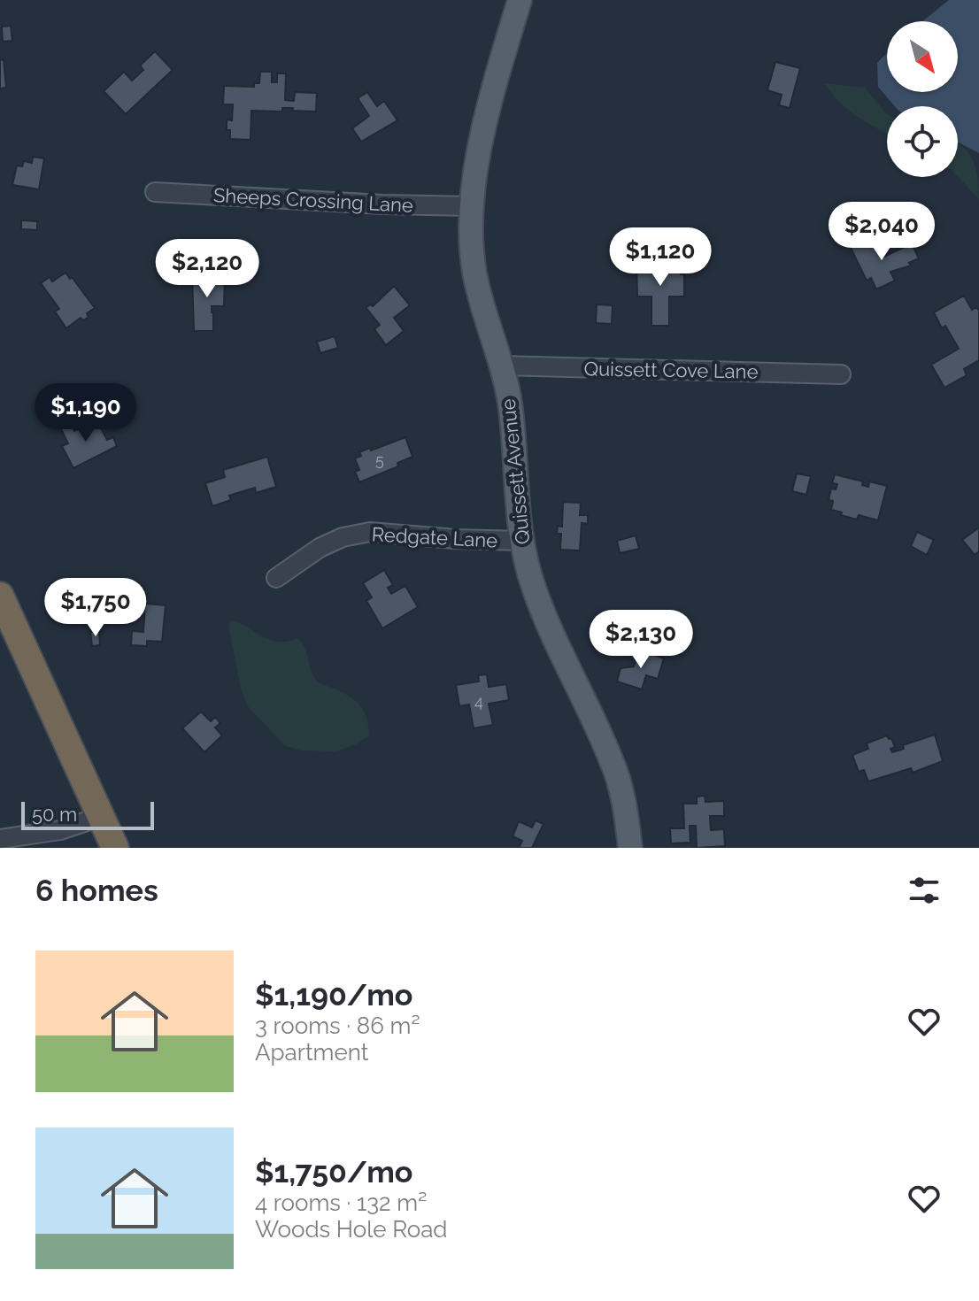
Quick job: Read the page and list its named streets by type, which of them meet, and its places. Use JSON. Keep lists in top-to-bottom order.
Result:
{
  "streets": {
    "main road": ["Quissett Avenue"],
    "street": ["Sheeps Crossing Lane", "Quissett Cove Lane", "Redgate Lane"]
  },
  "crossings": [
    ["Sheeps Crossing Lane", "Quissett Avenue"],
    ["Quissett Cove Lane", "Quissett Avenue"],
    ["Quissett Avenue", "Redgate Lane"]
  ],
  "house_numbers": ["5", "4"],
  "scale_bar": "50 m",
  "north": "bottom right",
  "page": {
    "price": [
      "$2,040",
      "$1,120",
      "$2,120",
      "$1,190",
      "$1,750",
      "$2,130"
    ],
    "scale": "50 m",
    "heading": "6 homes",
    "list": [
      {
        "name": "$1,190/mo",
        "note": "3 rooms · 86 m² · Apartment"
      },
      {
        "name": "$1,750/mo",
        "note": "4 rooms · 132 m² · Woods Hole Road"
      }
    ]
  }
}
